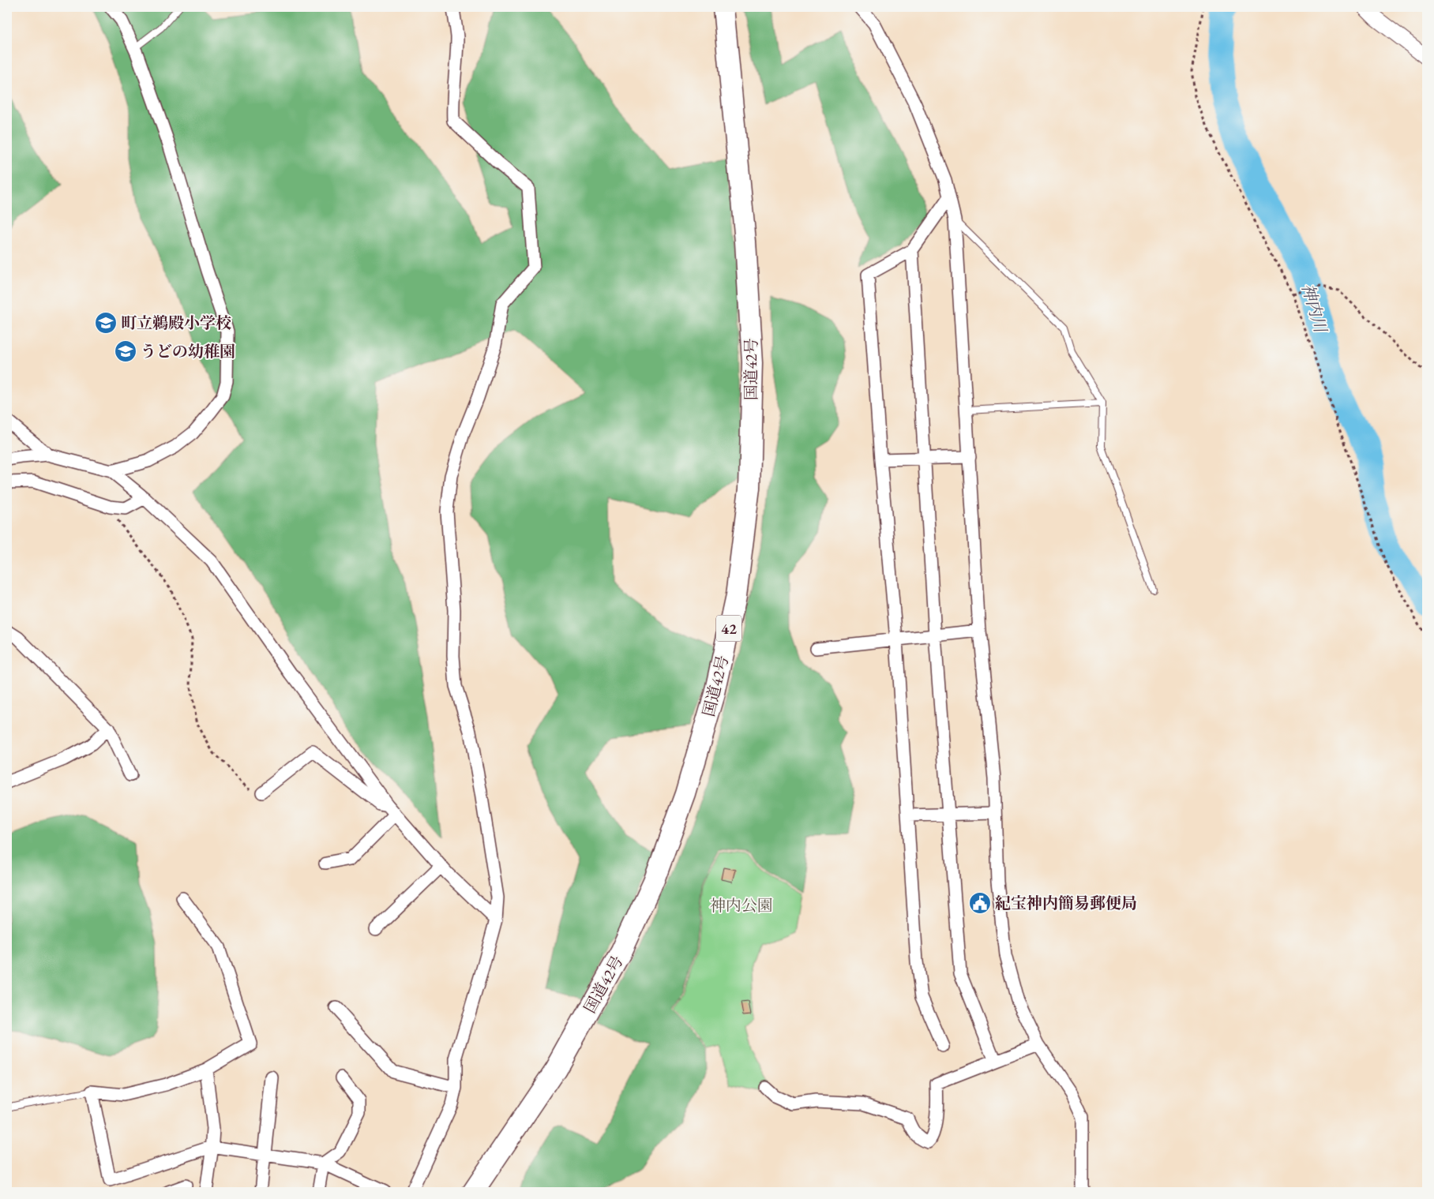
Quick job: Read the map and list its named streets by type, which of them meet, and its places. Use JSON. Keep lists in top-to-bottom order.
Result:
{
  "streets": {
    "highway": ["国道42号", "42"]
  },
  "water": ["神内川"],
  "parks": ["神内公園"],
  "places": {
    "school or university": ["町立鵜殿小学校", "うどの幼稚園"],
    "public building": ["紀宝神内簡易郵便局"]
  }
}
